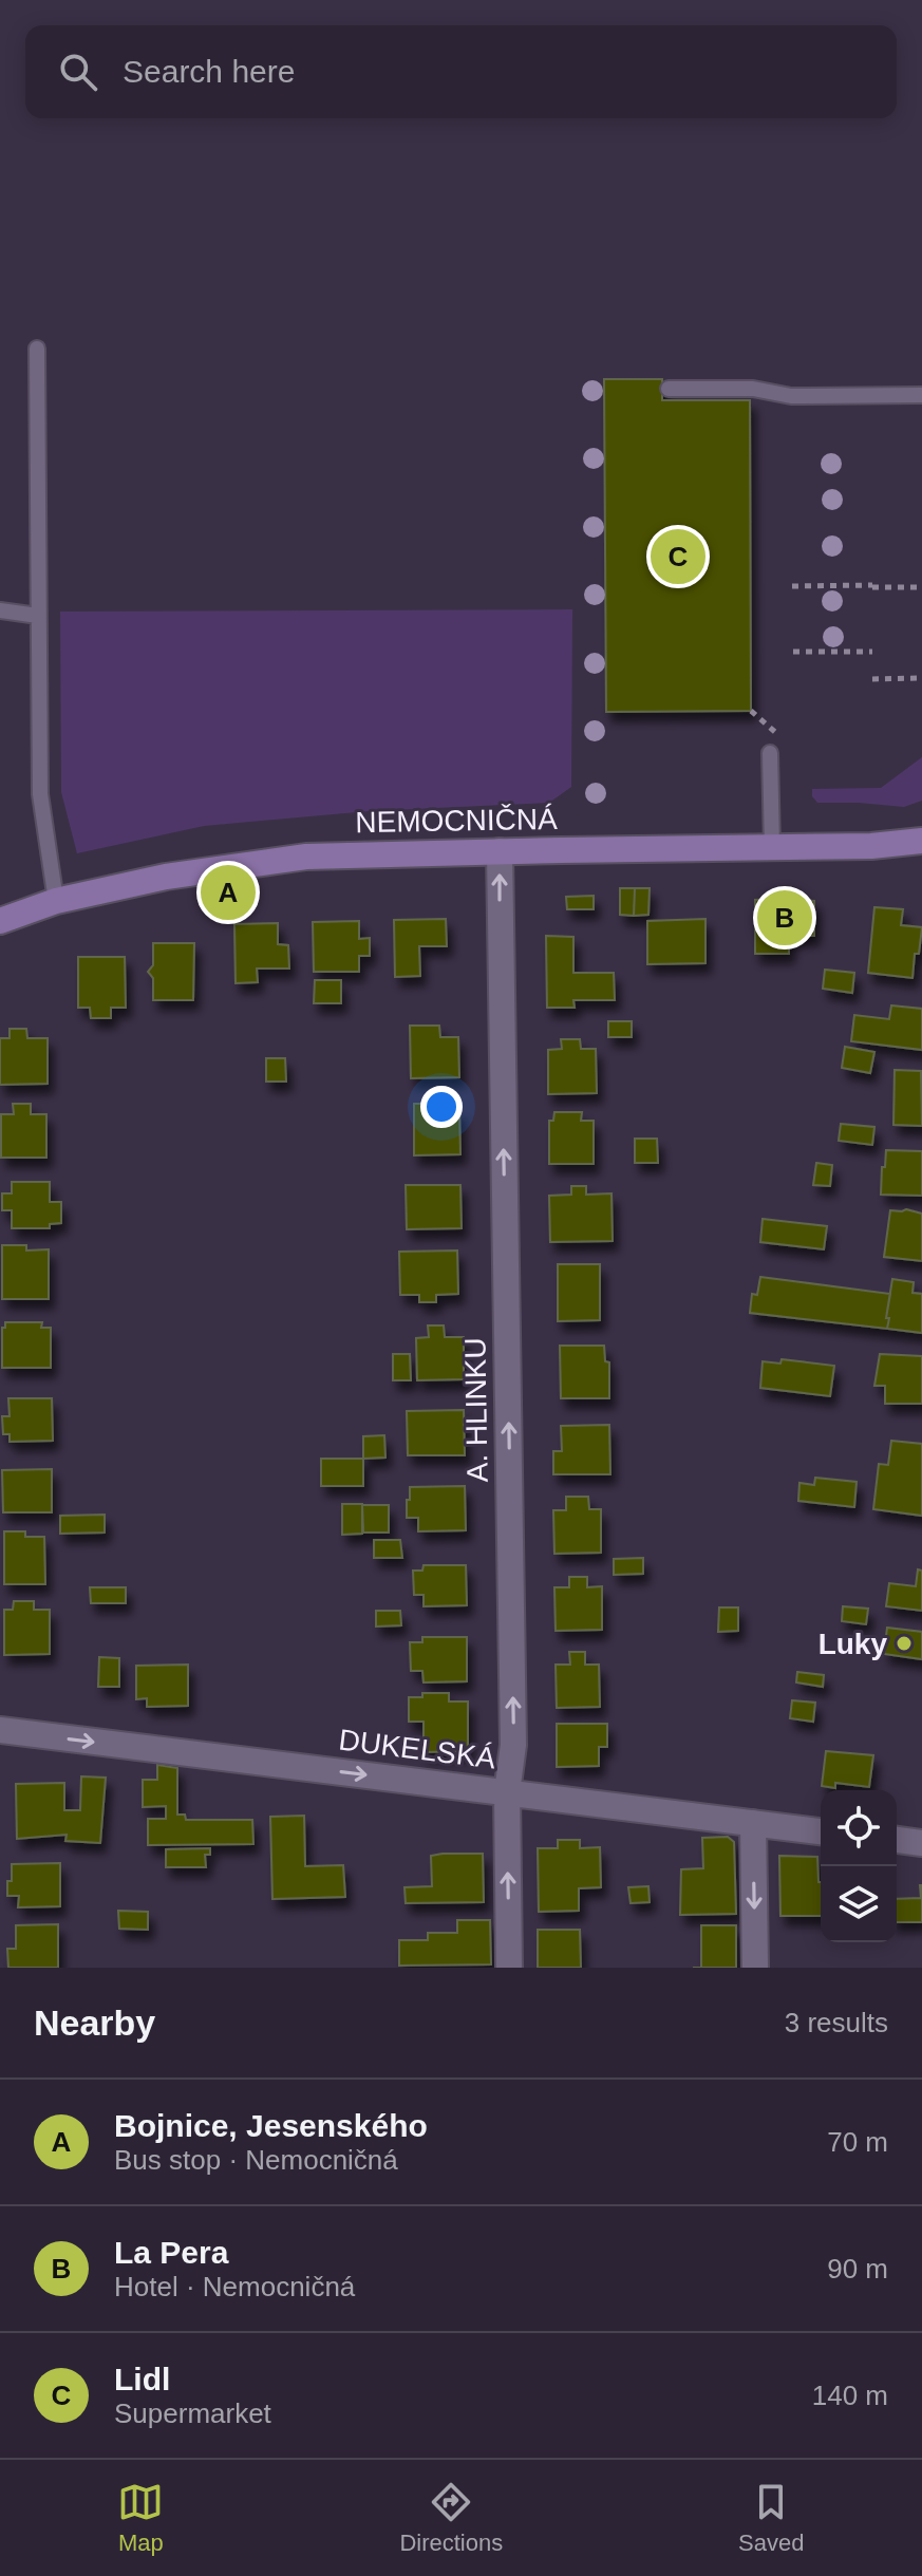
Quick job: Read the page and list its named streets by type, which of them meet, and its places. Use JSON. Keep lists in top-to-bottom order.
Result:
{
  "streets": {
    "street": ["NEMOCNIČNÁ", "A. HLINKU", "DUKELSKÁ"]
  },
  "crossings": [
    ["NEMOCNIČNÁ", "A. HLINKU"],
    ["A. HLINKU", "DUKELSKÁ"]
  ],
  "one_way": ["A. HLINKU", "DUKELSKÁ"],
  "places": ["Luky"],
  "page": {
    "search": "Search here",
    "pins": ["C", "A", "B"],
    "heading": ["Nearby", "3 results"],
    "list": [
      {
        "mark": "A",
        "name": "Bojnice, Jesenského",
        "note": "Bus stop · Nemocničná",
        "value": "70 m"
      },
      {
        "mark": "B",
        "name": "La Pera",
        "note": "Hotel · Nemocničná",
        "value": "90 m"
      },
      {
        "mark": "C",
        "name": "Lidl",
        "note": "Supermarket",
        "value": "140 m"
      }
    ],
    "nav": ["Map", "Directions", "Saved"]
  }
}
